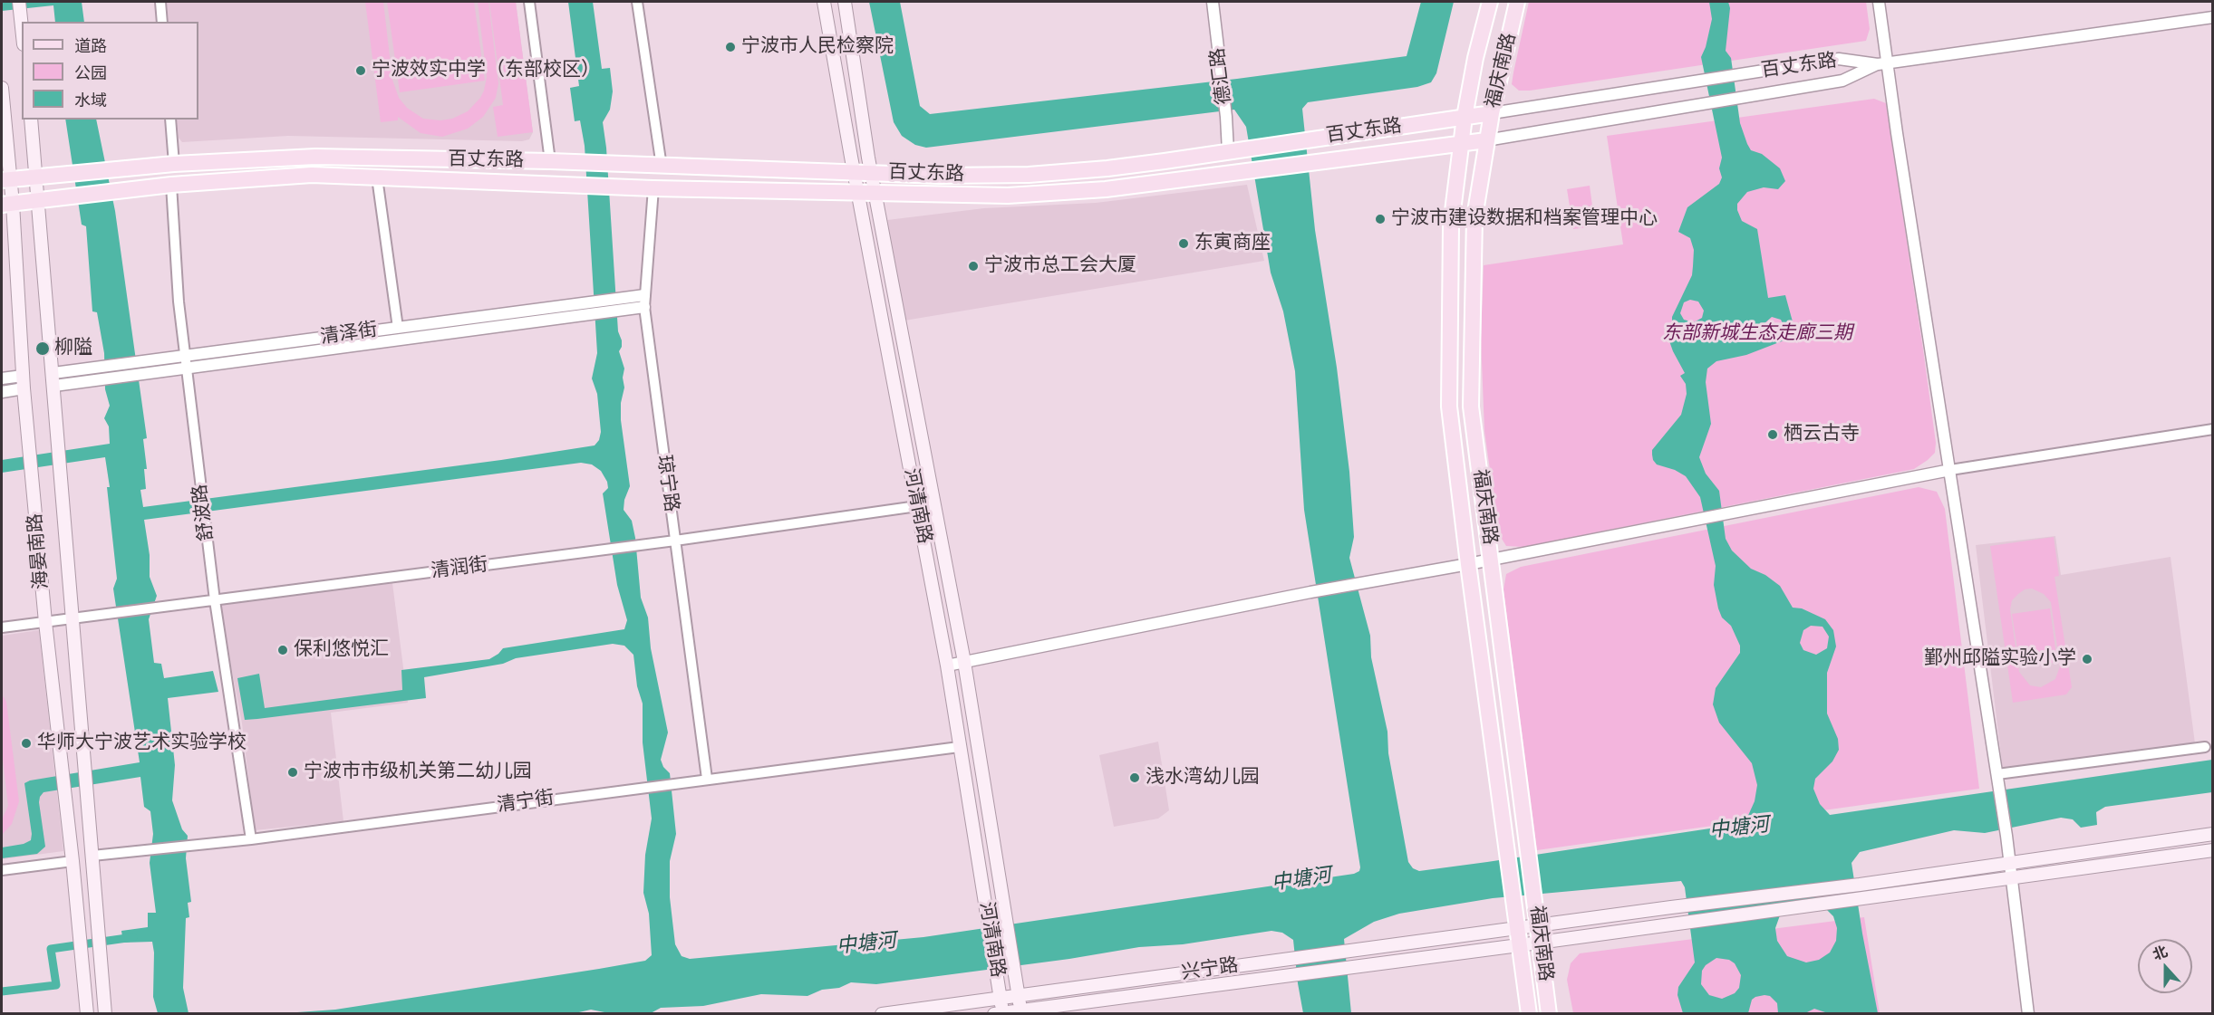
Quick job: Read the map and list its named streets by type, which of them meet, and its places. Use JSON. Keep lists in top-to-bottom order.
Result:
{
  "streets": {
    "main road": [
      "百丈东路",
      "福庆南路",
      "河清南路",
      "海晏南路",
      "兴宁路"
    ],
    "street": [
      "德汇路",
      "清泽街",
      "琼宁路",
      "舒波路",
      "清润街",
      "清宁街"
    ]
  },
  "crossings": [
    ["百丈东路", "福庆南路"],
    ["百丈东路", "德汇路"],
    ["百丈东路", "琼宁路"],
    ["百丈东路", "河清南路"],
    ["百丈东路", "舒波路"],
    ["百丈东路", "海晏南路"],
    ["福庆南路", "兴宁路"],
    ["清泽街", "琼宁路"],
    ["清泽街", "舒波路"],
    ["清泽街", "海晏南路"],
    ["琼宁路", "清润街"],
    ["琼宁路", "清宁街"],
    ["河清南路", "清润街"],
    ["河清南路", "清宁街"],
    ["河清南路", "兴宁路"],
    ["舒波路", "清润街"],
    ["舒波路", "清宁街"],
    ["海晏南路", "清润街"],
    ["海晏南路", "清宁街"]
  ],
  "water": ["中塘河"],
  "parks": ["东部新城生态走廊三期"],
  "places": [
    "宁波市人民检察院",
    "宁波效实中学（东部校区）",
    "宁波市建设数据和档案管理中心",
    "东寅商座",
    "宁波市总工会大厦",
    "柳隘",
    "栖云古寺",
    "保利悠悦汇",
    "鄞州邱隘实验小学",
    "华师大宁波艺术实验学校",
    "宁波市市级机关第二幼儿园",
    "浅水湾幼儿园"
  ],
  "legend": ["道路", "公园", "水域"],
  "north": "top"
}
